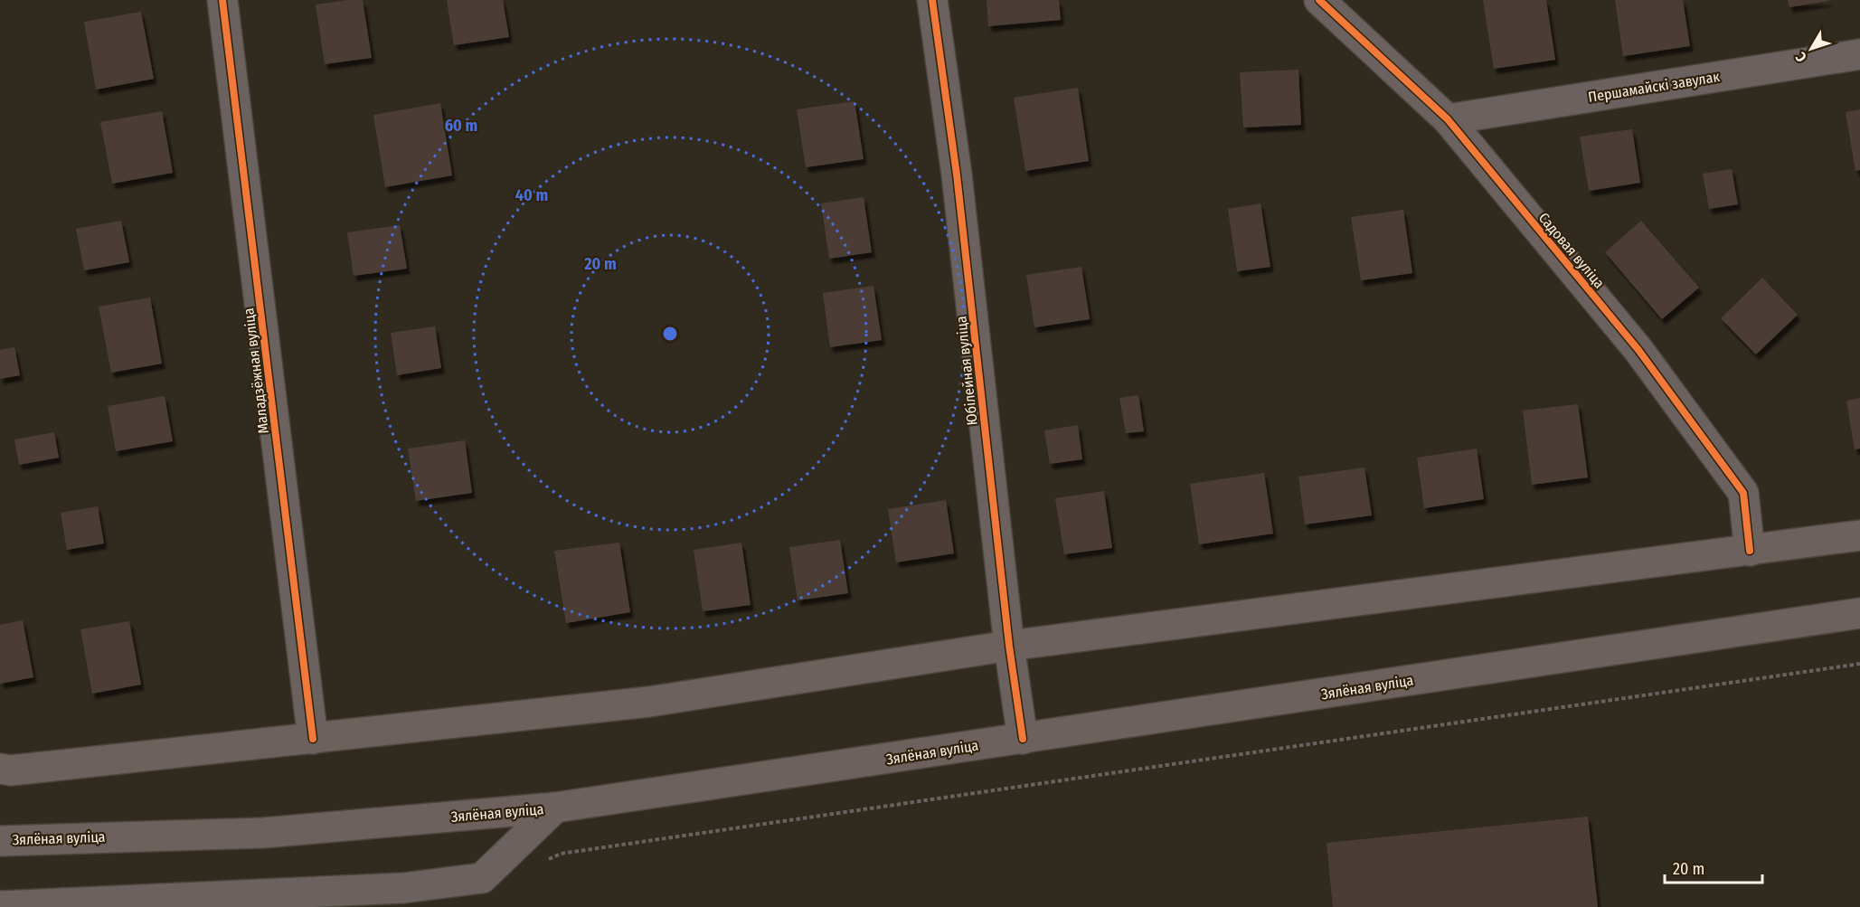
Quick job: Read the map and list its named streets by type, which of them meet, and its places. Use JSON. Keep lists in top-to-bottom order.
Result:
{
  "streets": {
    "main road": ["Зялёная вуліца"],
    "street": [
      "Першамайскі завулак",
      "Садовая вуліца",
      "Маладзёжная вуліца",
      "Юбілейная вуліца"
    ]
  },
  "crossings": [
    ["Першамайскі завулак", "Садовая вуліца"],
    ["Юбілейная вуліца", "Зялёная вуліца"]
  ],
  "scale_bar": "20 m",
  "north": "bottom left",
  "rings": ["60 m", "40 m", "20 m"]
}
